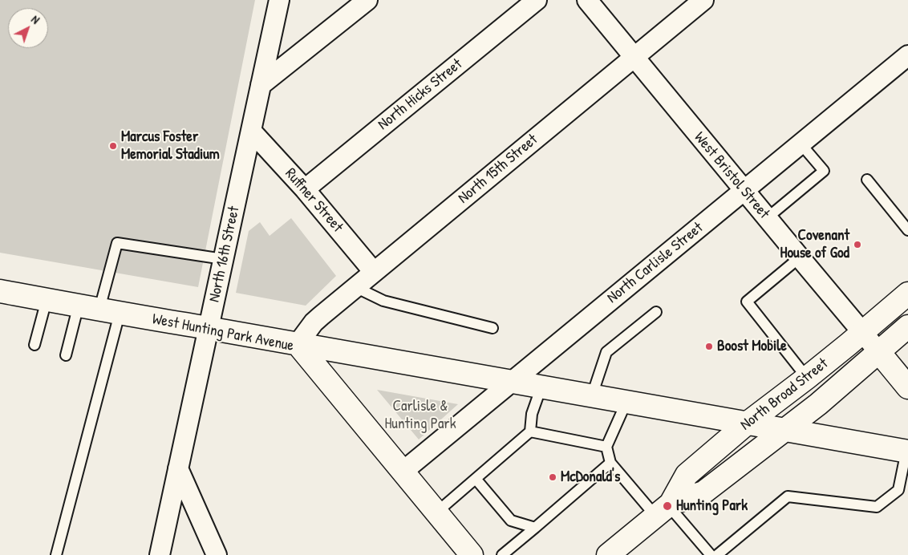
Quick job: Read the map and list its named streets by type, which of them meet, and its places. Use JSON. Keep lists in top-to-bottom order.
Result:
{
  "streets": {
    "main road": ["West Bristol Street", "West Hunting Park Avenue", "North Broad Street"],
    "street": [
      "North Hicks Street",
      "North 15th Street",
      "Ruffner Street",
      "North 16th Street",
      "North Carlisle Street"
    ]
  },
  "crossings": [
    ["North Hicks Street", "Ruffner Street"],
    ["North 15th Street", "West Bristol Street"],
    ["North 15th Street", "Ruffner Street"],
    ["North 15th Street", "West Hunting Park Avenue"],
    ["West Bristol Street", "North Carlisle Street"],
    ["West Bristol Street", "North Broad Street"],
    ["Ruffner Street", "North 16th Street"],
    ["North 16th Street", "West Hunting Park Avenue"],
    ["North Carlisle Street", "West Hunting Park Avenue"]
  ],
  "parks": ["Carlisle & Hunting Park"],
  "places": [
    "Marcus Foster Memorial Stadium",
    "Covenant House of God",
    "Boost Mobile",
    "McDonald's",
    "Hunting Park"
  ],
  "north": "top right"
}
